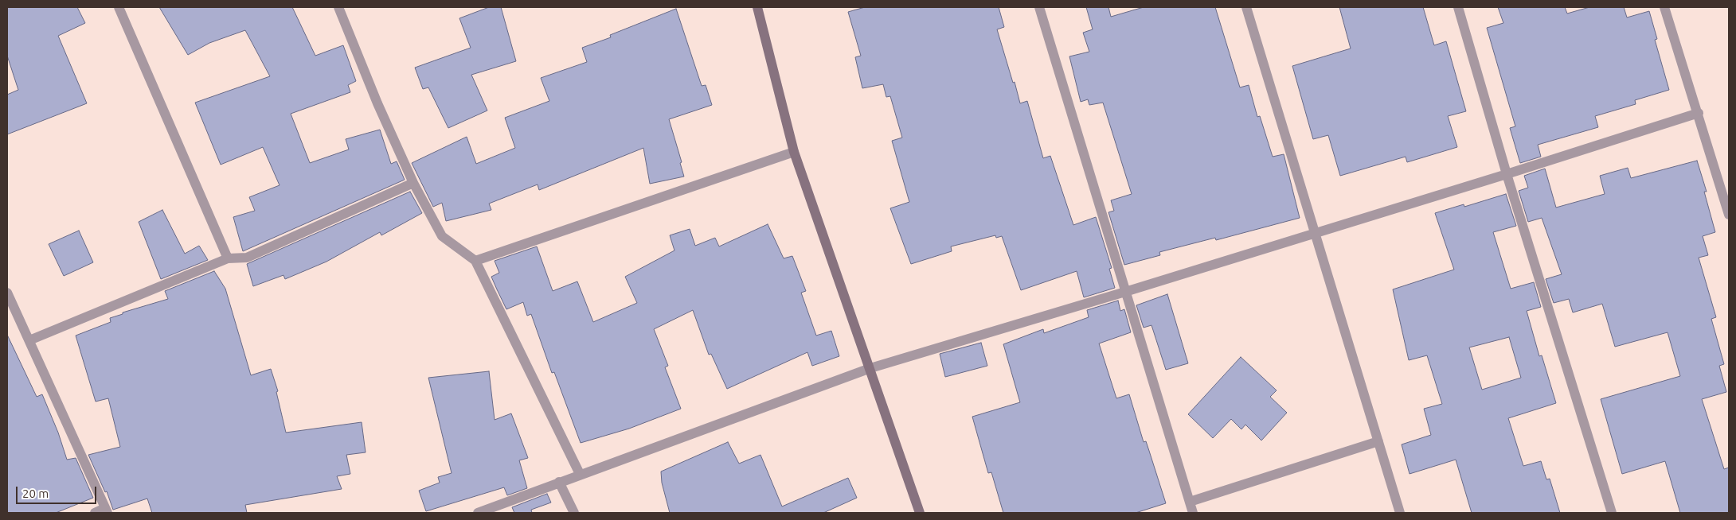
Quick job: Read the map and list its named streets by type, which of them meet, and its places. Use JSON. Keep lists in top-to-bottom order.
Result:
{
  "scale_bar": "20 m"
}
